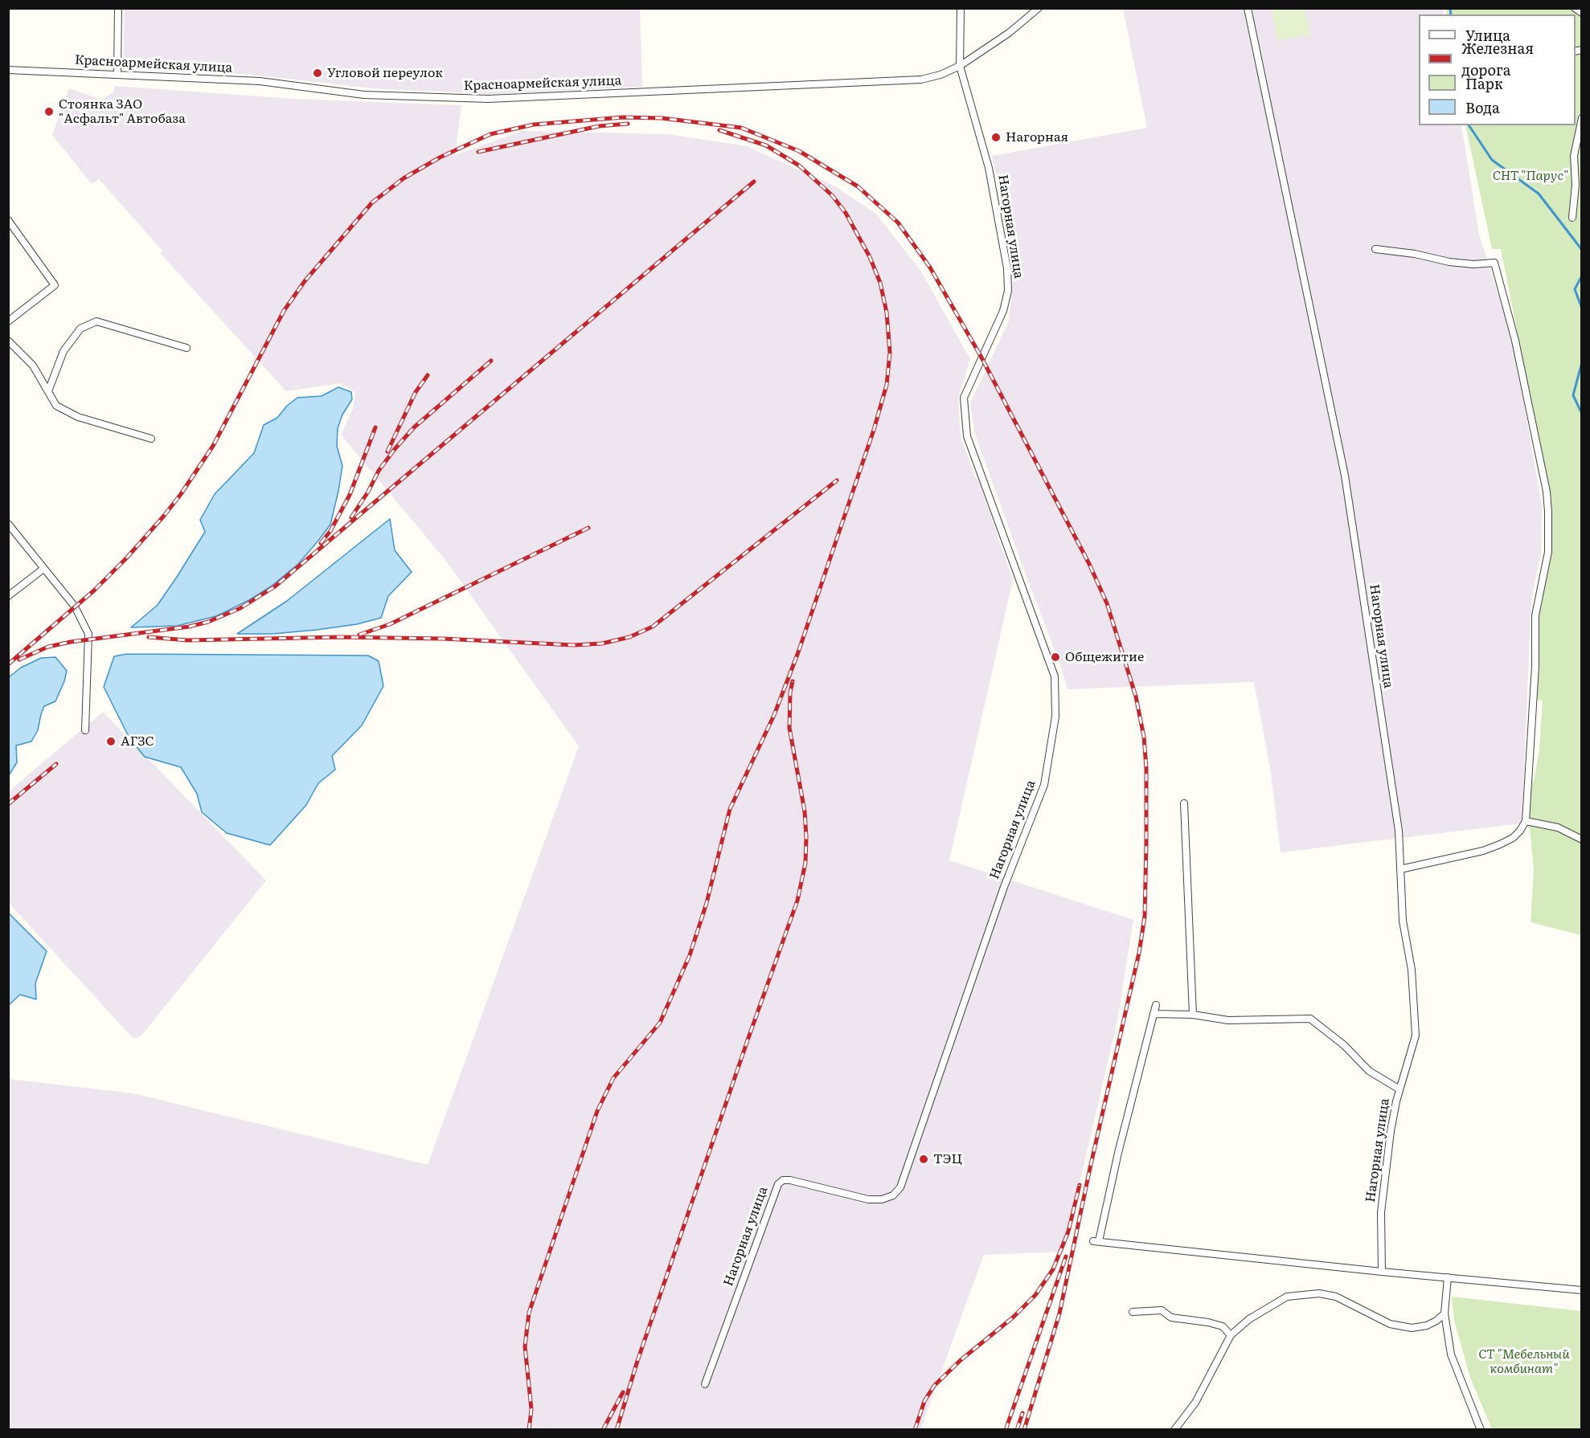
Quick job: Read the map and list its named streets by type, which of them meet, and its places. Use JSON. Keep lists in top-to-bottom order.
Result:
{
  "streets": {
    "street": ["Красноармейская улица", "Нагорная улица"]
  },
  "crossings": [
    ["Красноармейская улица", "Нагорная улица"]
  ],
  "parks": ["СНТ \"Парус\"", "СТ \"Мебельный комбинат\""],
  "places": [
    "Угловой переулок",
    "Стоянка ЗАО \"Асфальт\" Автобаза",
    "Нагорная",
    "Общежитие",
    "АГЗС",
    "ТЭЦ"
  ],
  "legend": [
    "Улица",
    "Железная дорога",
    "Парк",
    "Вода"
  ]
}
